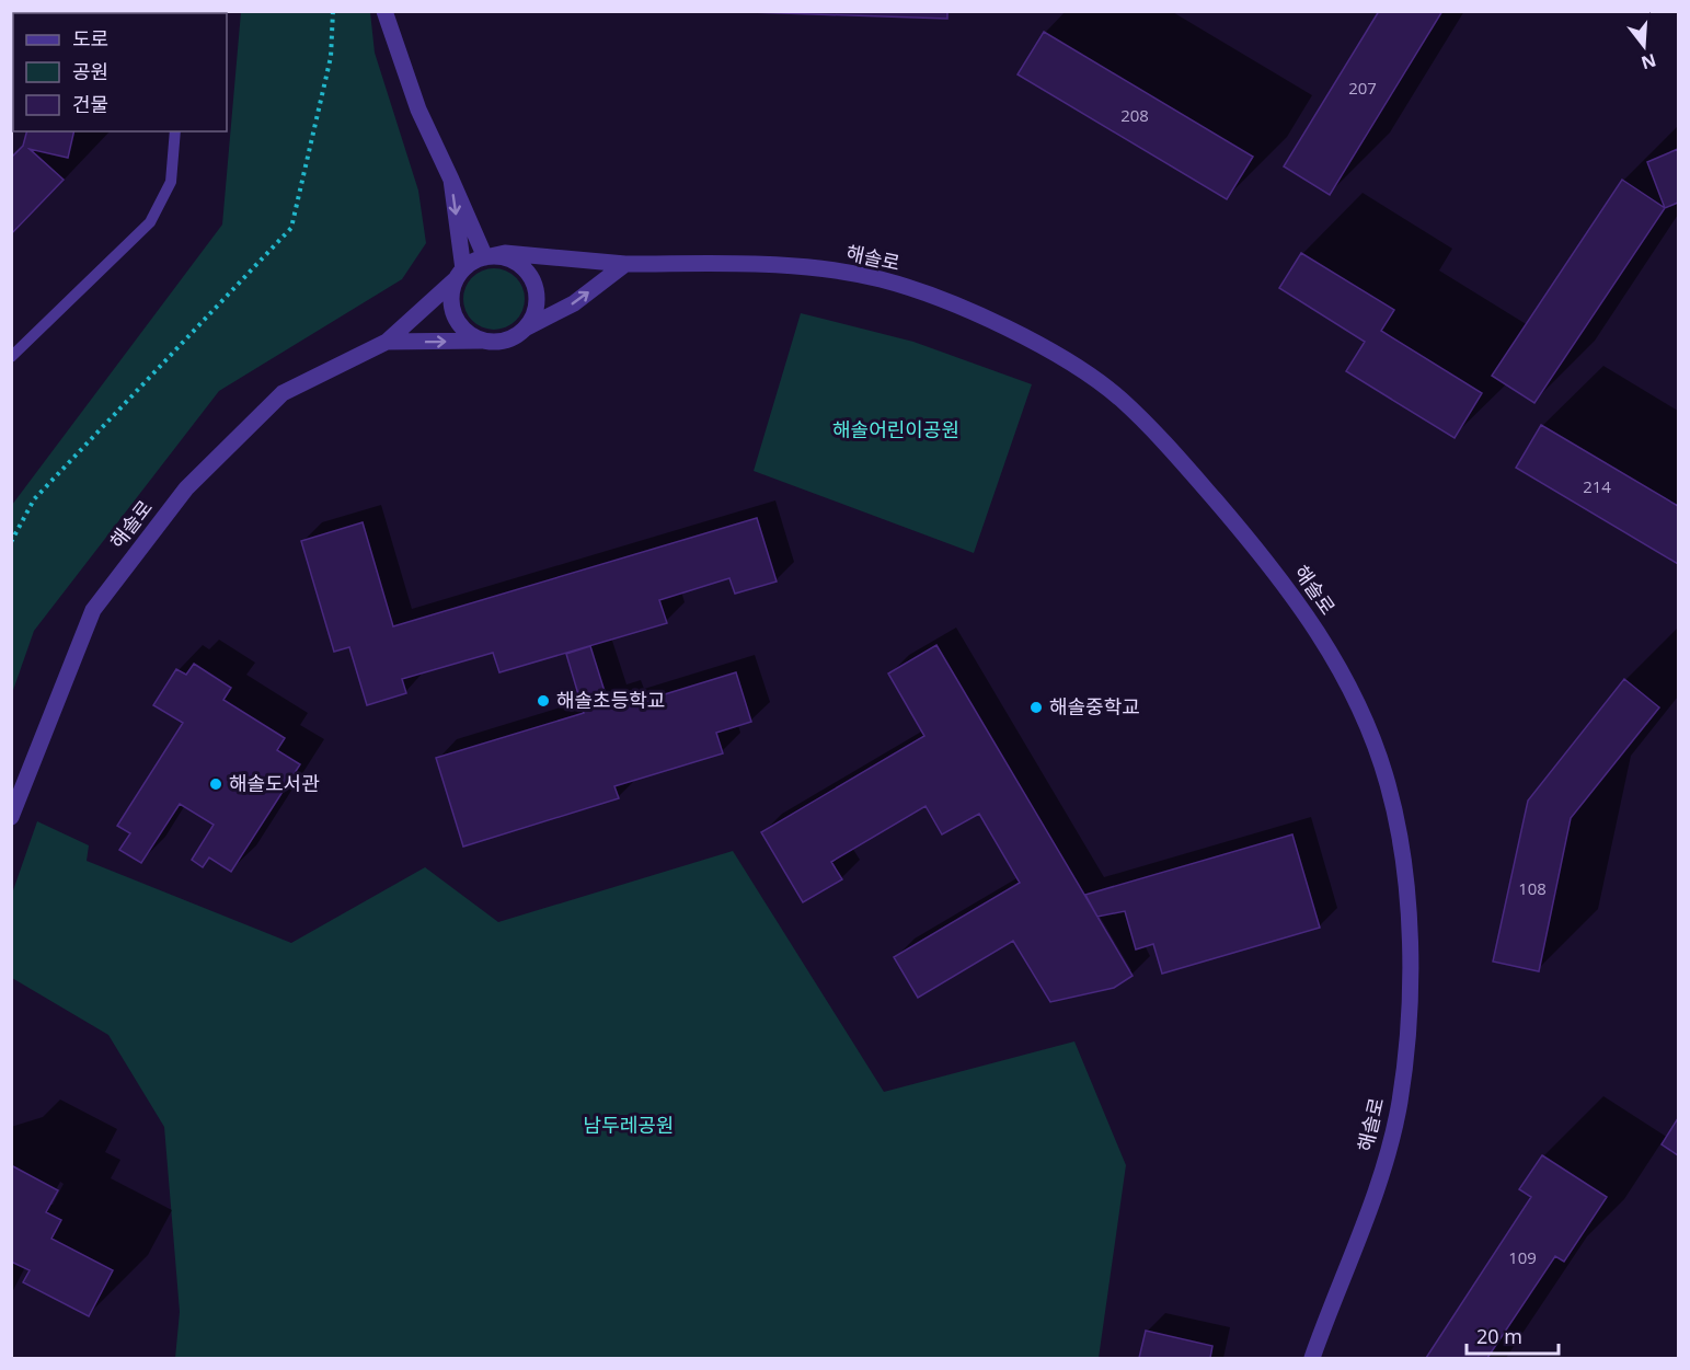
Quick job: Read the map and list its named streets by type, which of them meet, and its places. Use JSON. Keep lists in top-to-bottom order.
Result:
{
  "streets": {
    "street": ["해솔로"]
  },
  "parks": ["해솔어린이공원", "남두레공원"],
  "places": ["해솔초등학교", "해솔중학교", "해솔도서관"],
  "house_numbers": [
    "207",
    "208",
    "214",
    "108",
    "109"
  ],
  "legend": ["도로", "공원", "건물"],
  "scale_bar": "20 m",
  "north": "bottom"
}
